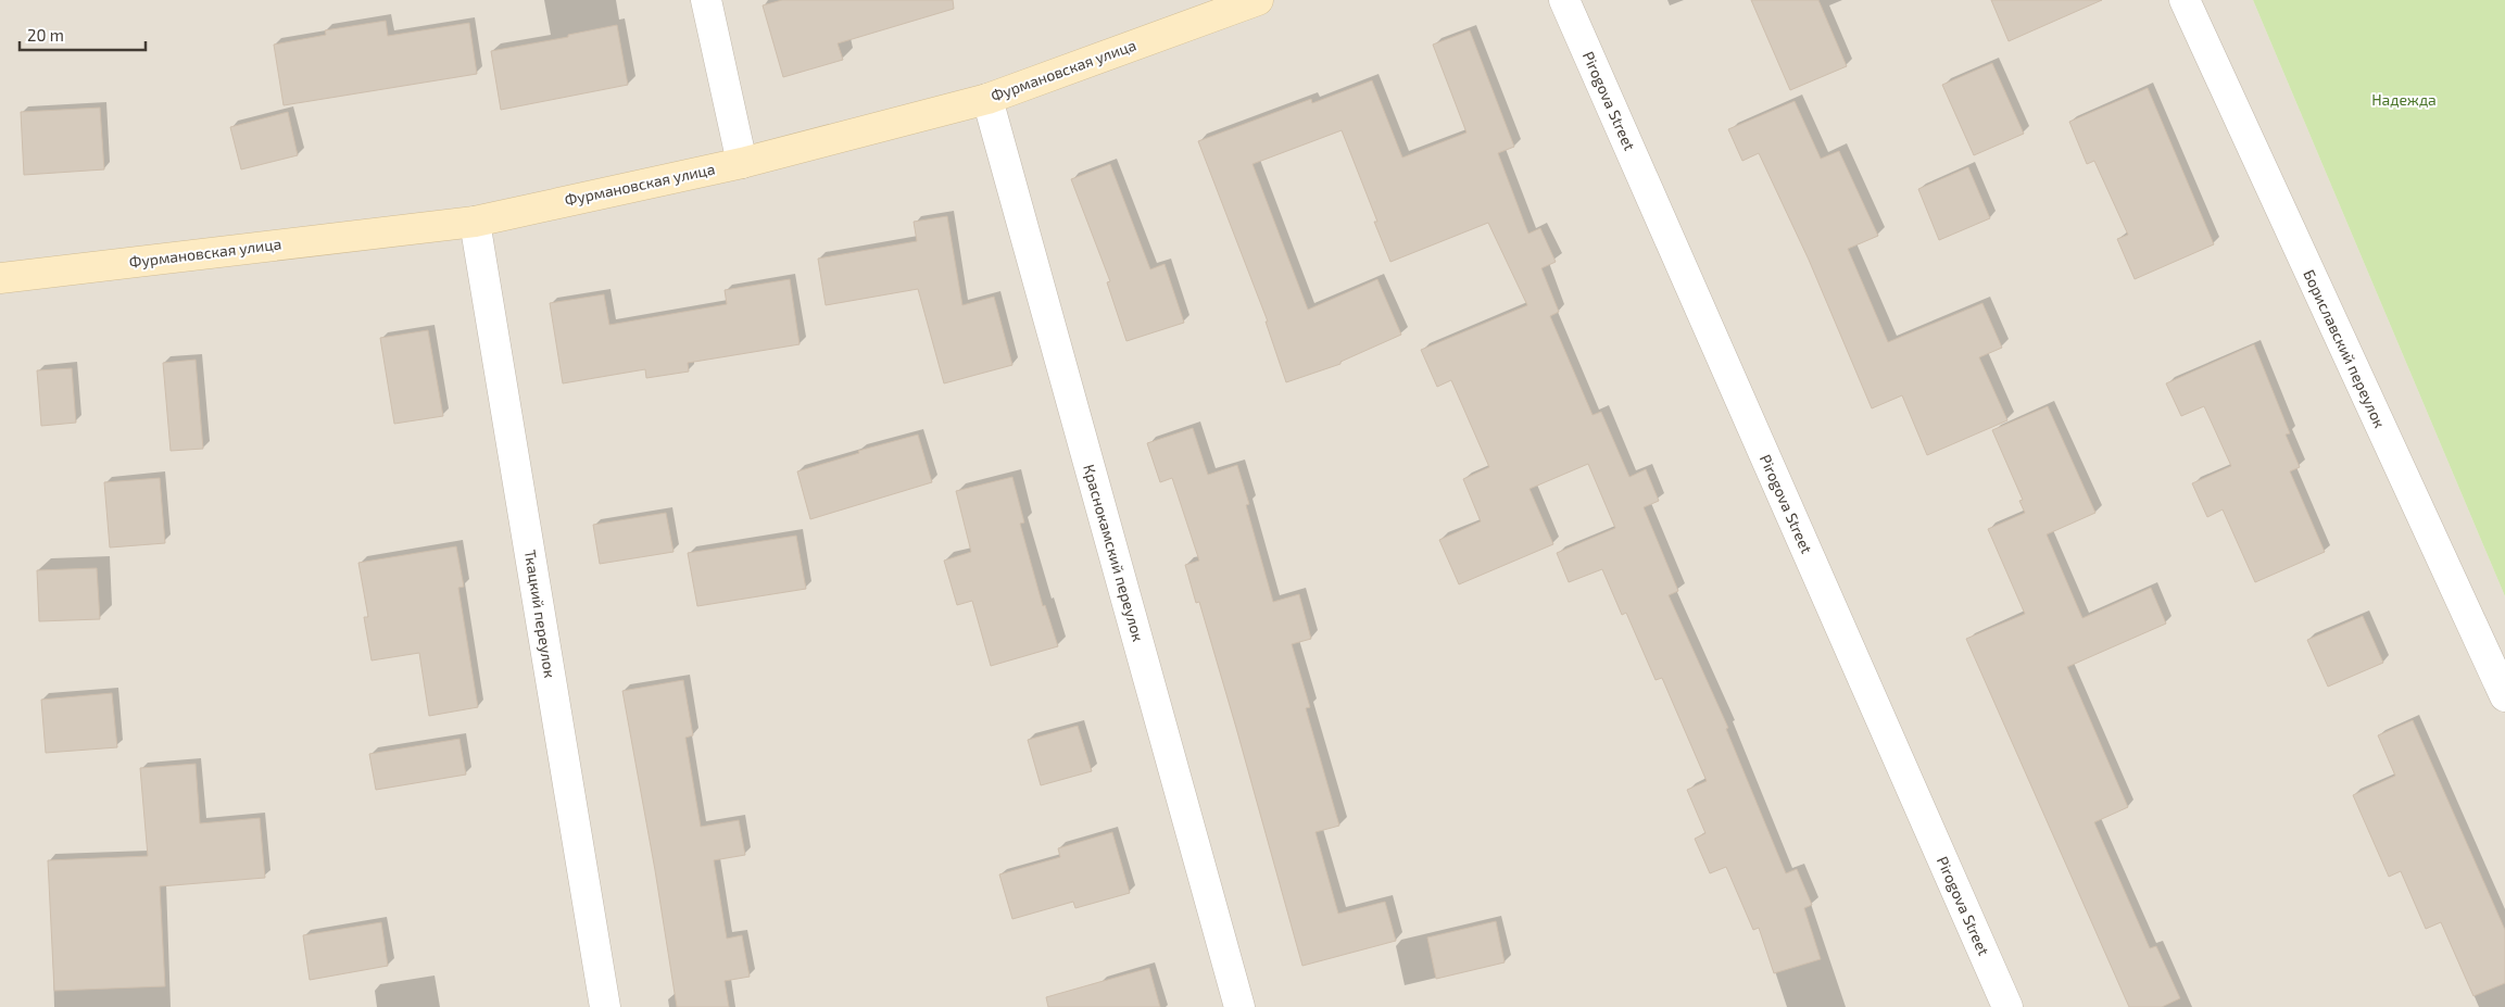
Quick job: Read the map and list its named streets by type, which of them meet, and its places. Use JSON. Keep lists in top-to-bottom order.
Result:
{
  "streets": {
    "street": [
      "Фурмановская улица",
      "Pirogova Street",
      "Бориславский переулок",
      "Краснокамский переулок",
      "Ткацкий переулок"
    ]
  },
  "crossings": [
    ["Фурмановская улица", "Краснокамский переулок"],
    ["Фурмановская улица", "Ткацкий переулок"]
  ],
  "parks": ["Надежда"],
  "scale_bar": "20 m"
}
